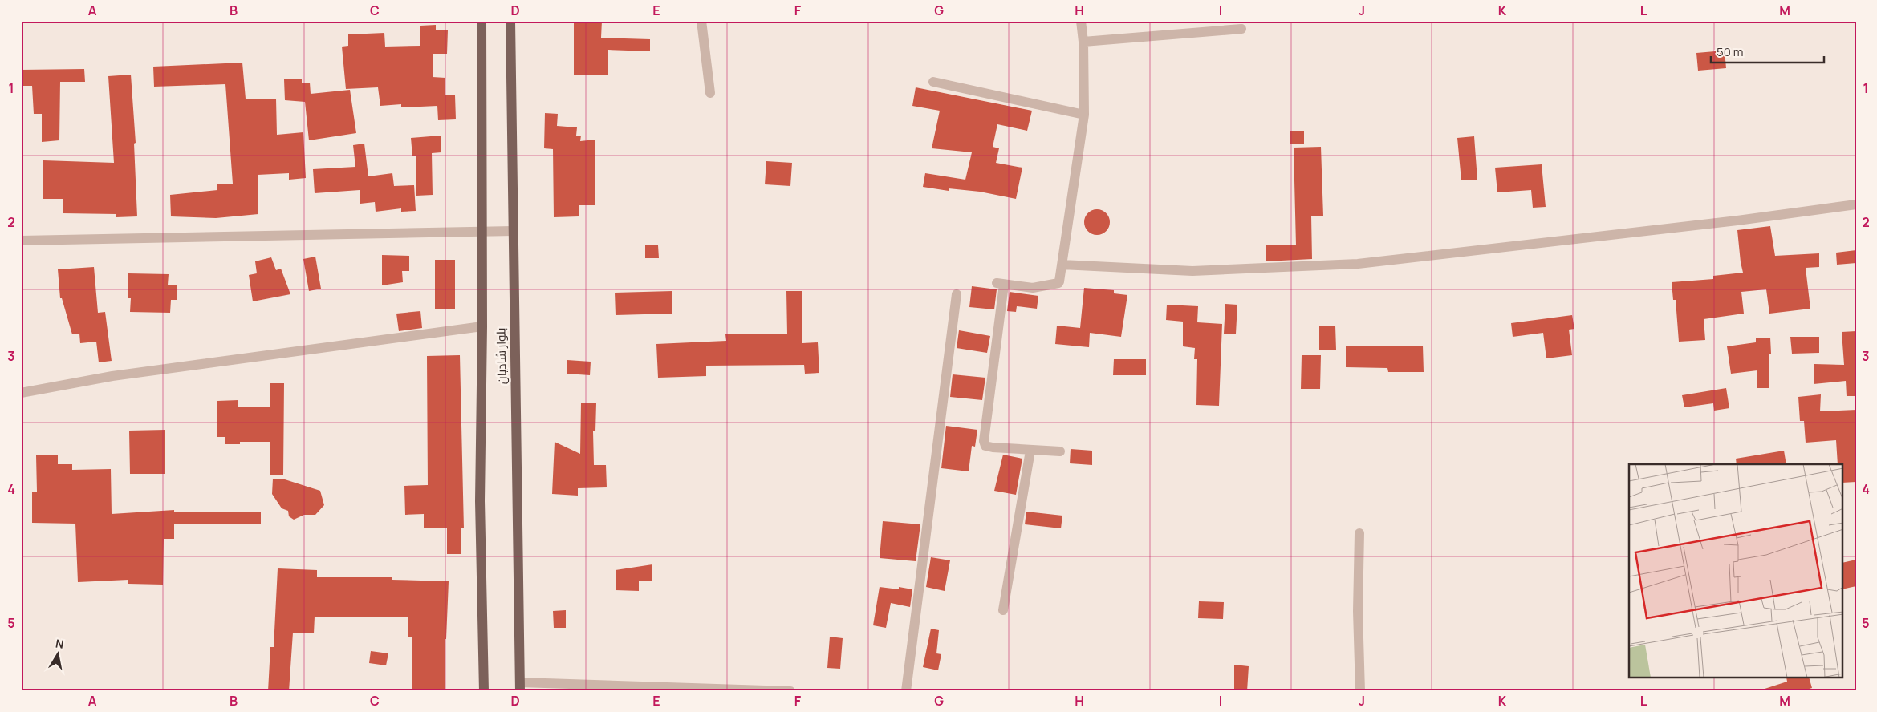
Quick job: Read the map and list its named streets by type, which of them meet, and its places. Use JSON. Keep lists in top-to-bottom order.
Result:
{
  "streets": {
    "main road": ["بلوار شادیان"]
  },
  "scale_bar": "50 m",
  "north": "top",
  "grid": {
    "columns": [
      "A",
      "B",
      "C",
      "D",
      "E",
      "F",
      "G",
      "H",
      "I",
      "J",
      "K",
      "L",
      "M"
    ],
    "rows": [
      "1",
      "2",
      "3",
      "4",
      "5"
    ]
  }
}
